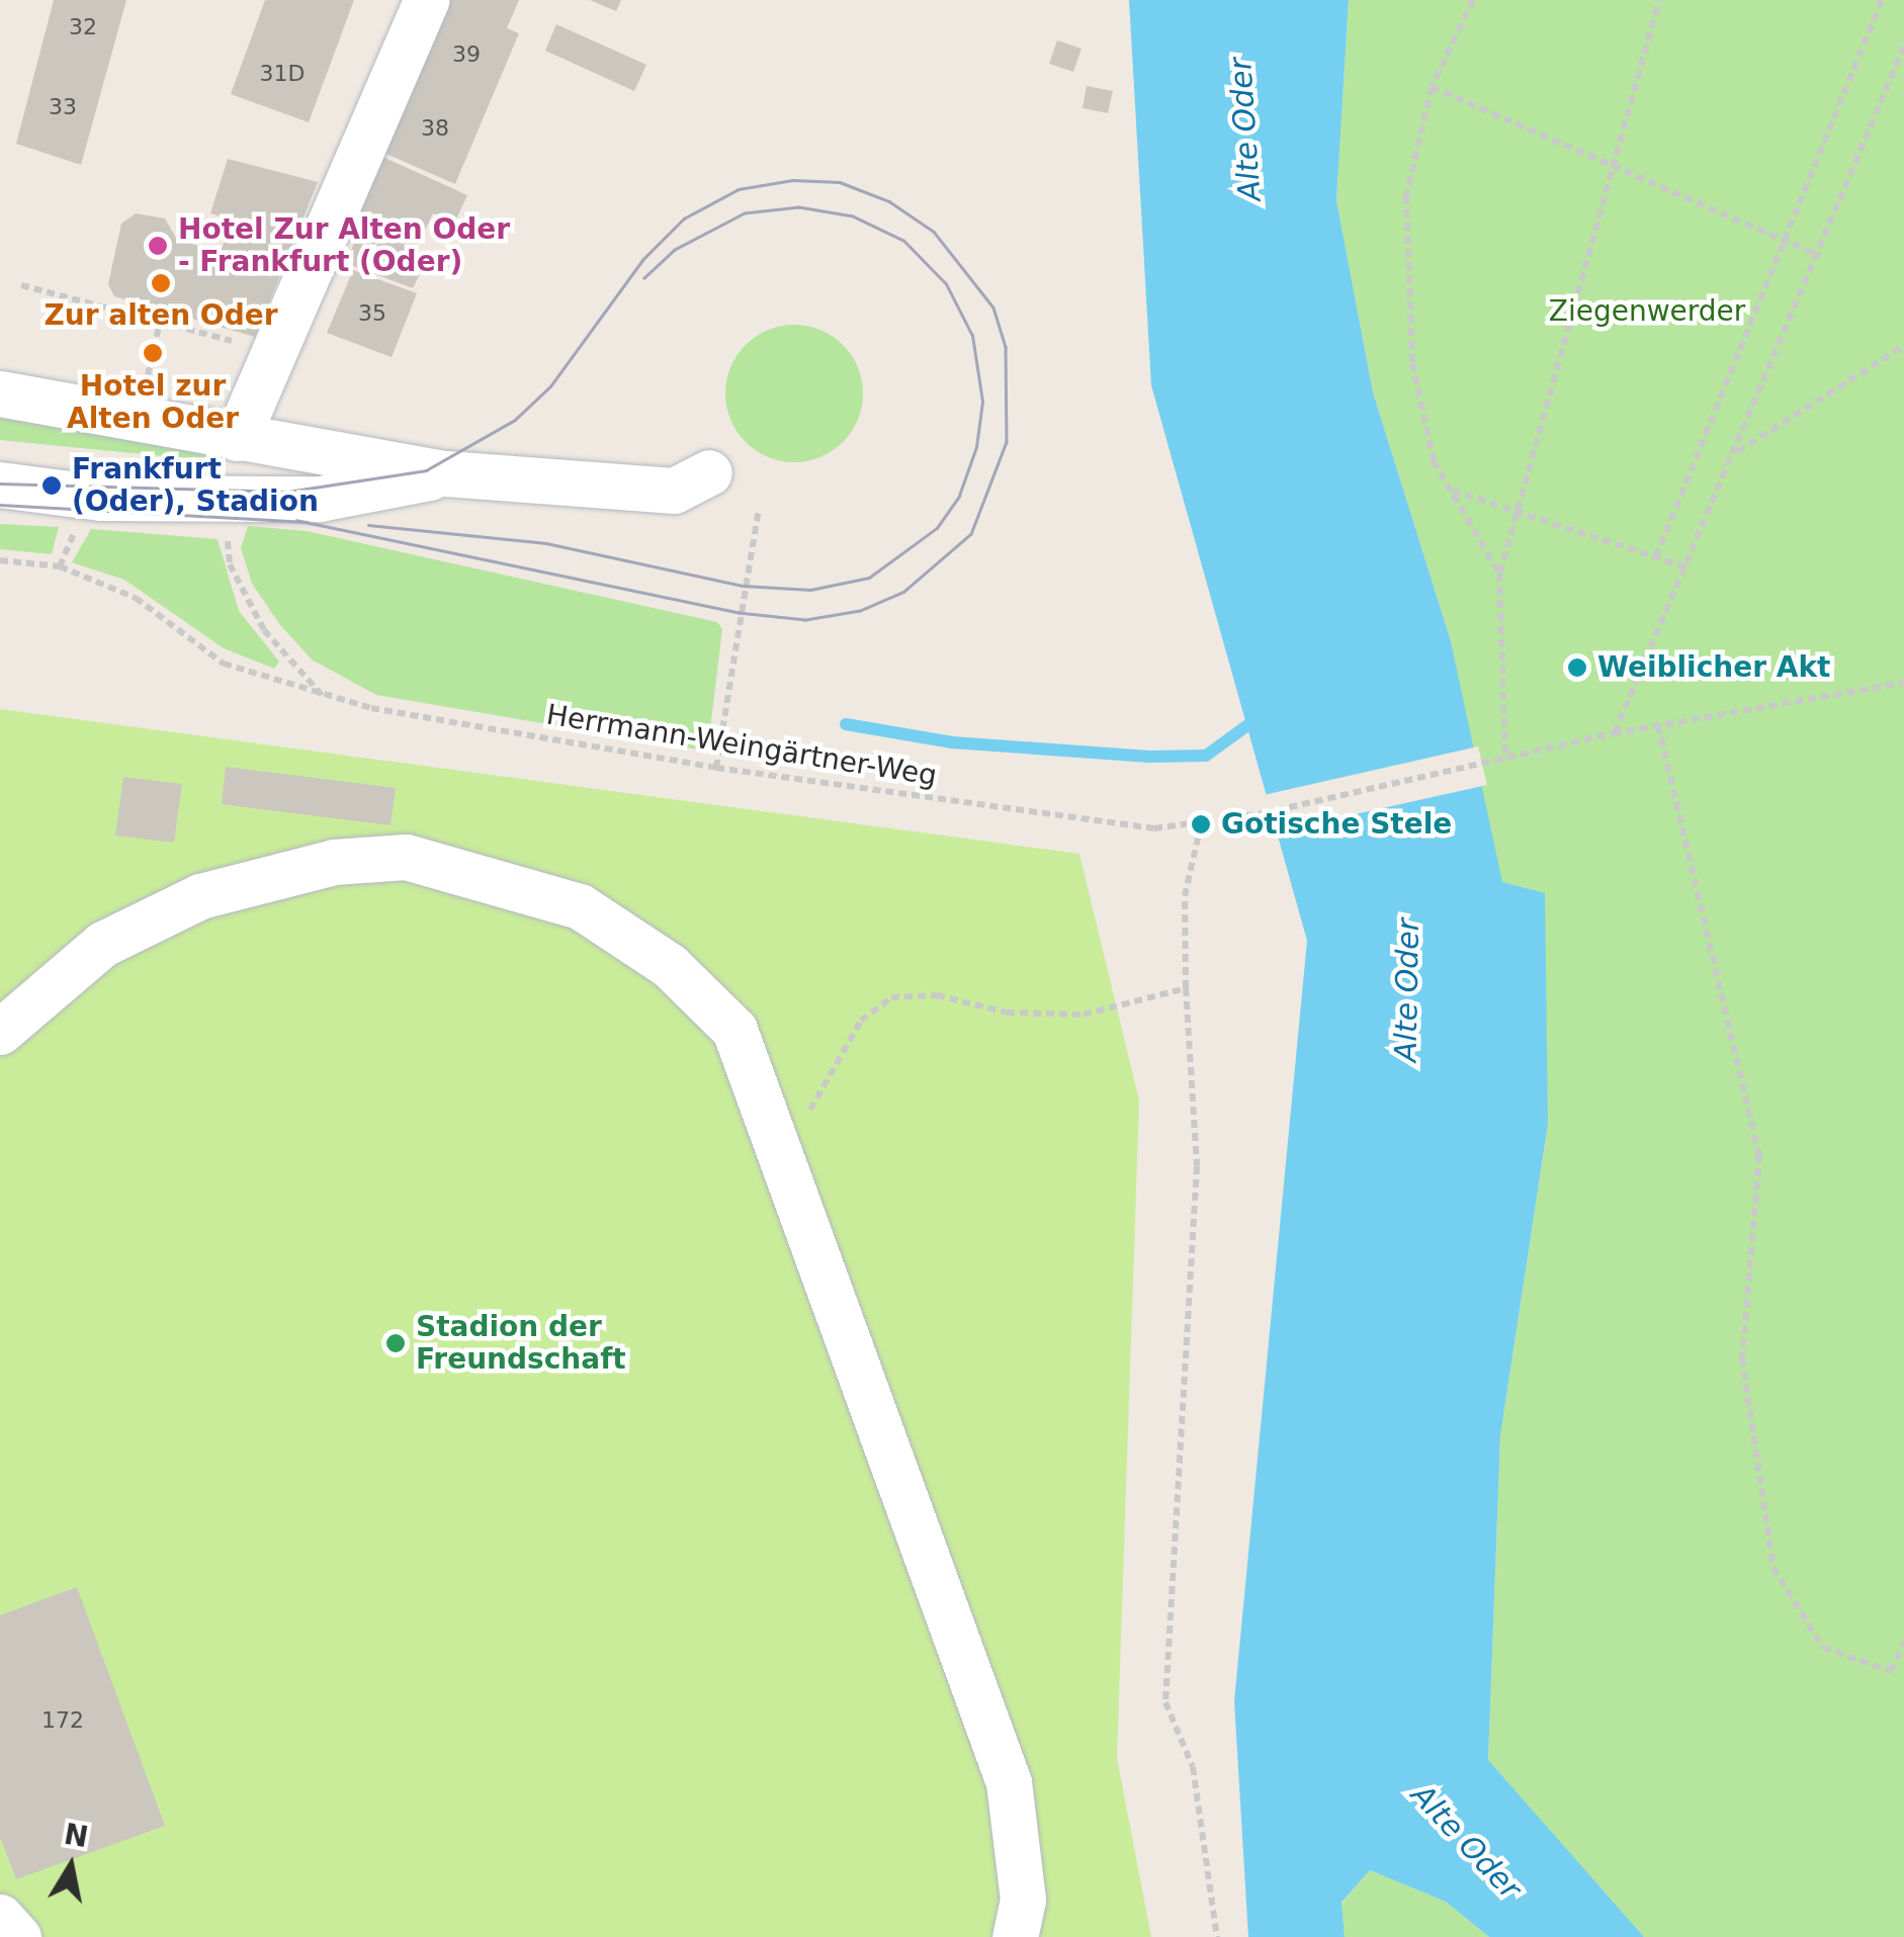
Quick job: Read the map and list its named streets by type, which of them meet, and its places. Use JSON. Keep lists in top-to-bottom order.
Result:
{
  "streets": {
    "path": ["Herrmann-Weingärtner-Weg"]
  },
  "water": ["Alte Oder"],
  "parks": ["Ziegenwerder"],
  "places": [
    "Hotel Zur Alten Oder - Frankfurt (Oder)",
    "Zur alten Oder",
    "Hotel zur Alten Oder",
    "Frankfurt (Oder), Stadion",
    "Weiblicher Akt",
    "Gotische Stele",
    "Stadion der Freundschaft"
  ],
  "house_numbers": [
    "32",
    "39",
    "31D",
    "33",
    "38",
    "35",
    "172"
  ],
  "north": "top"
}
